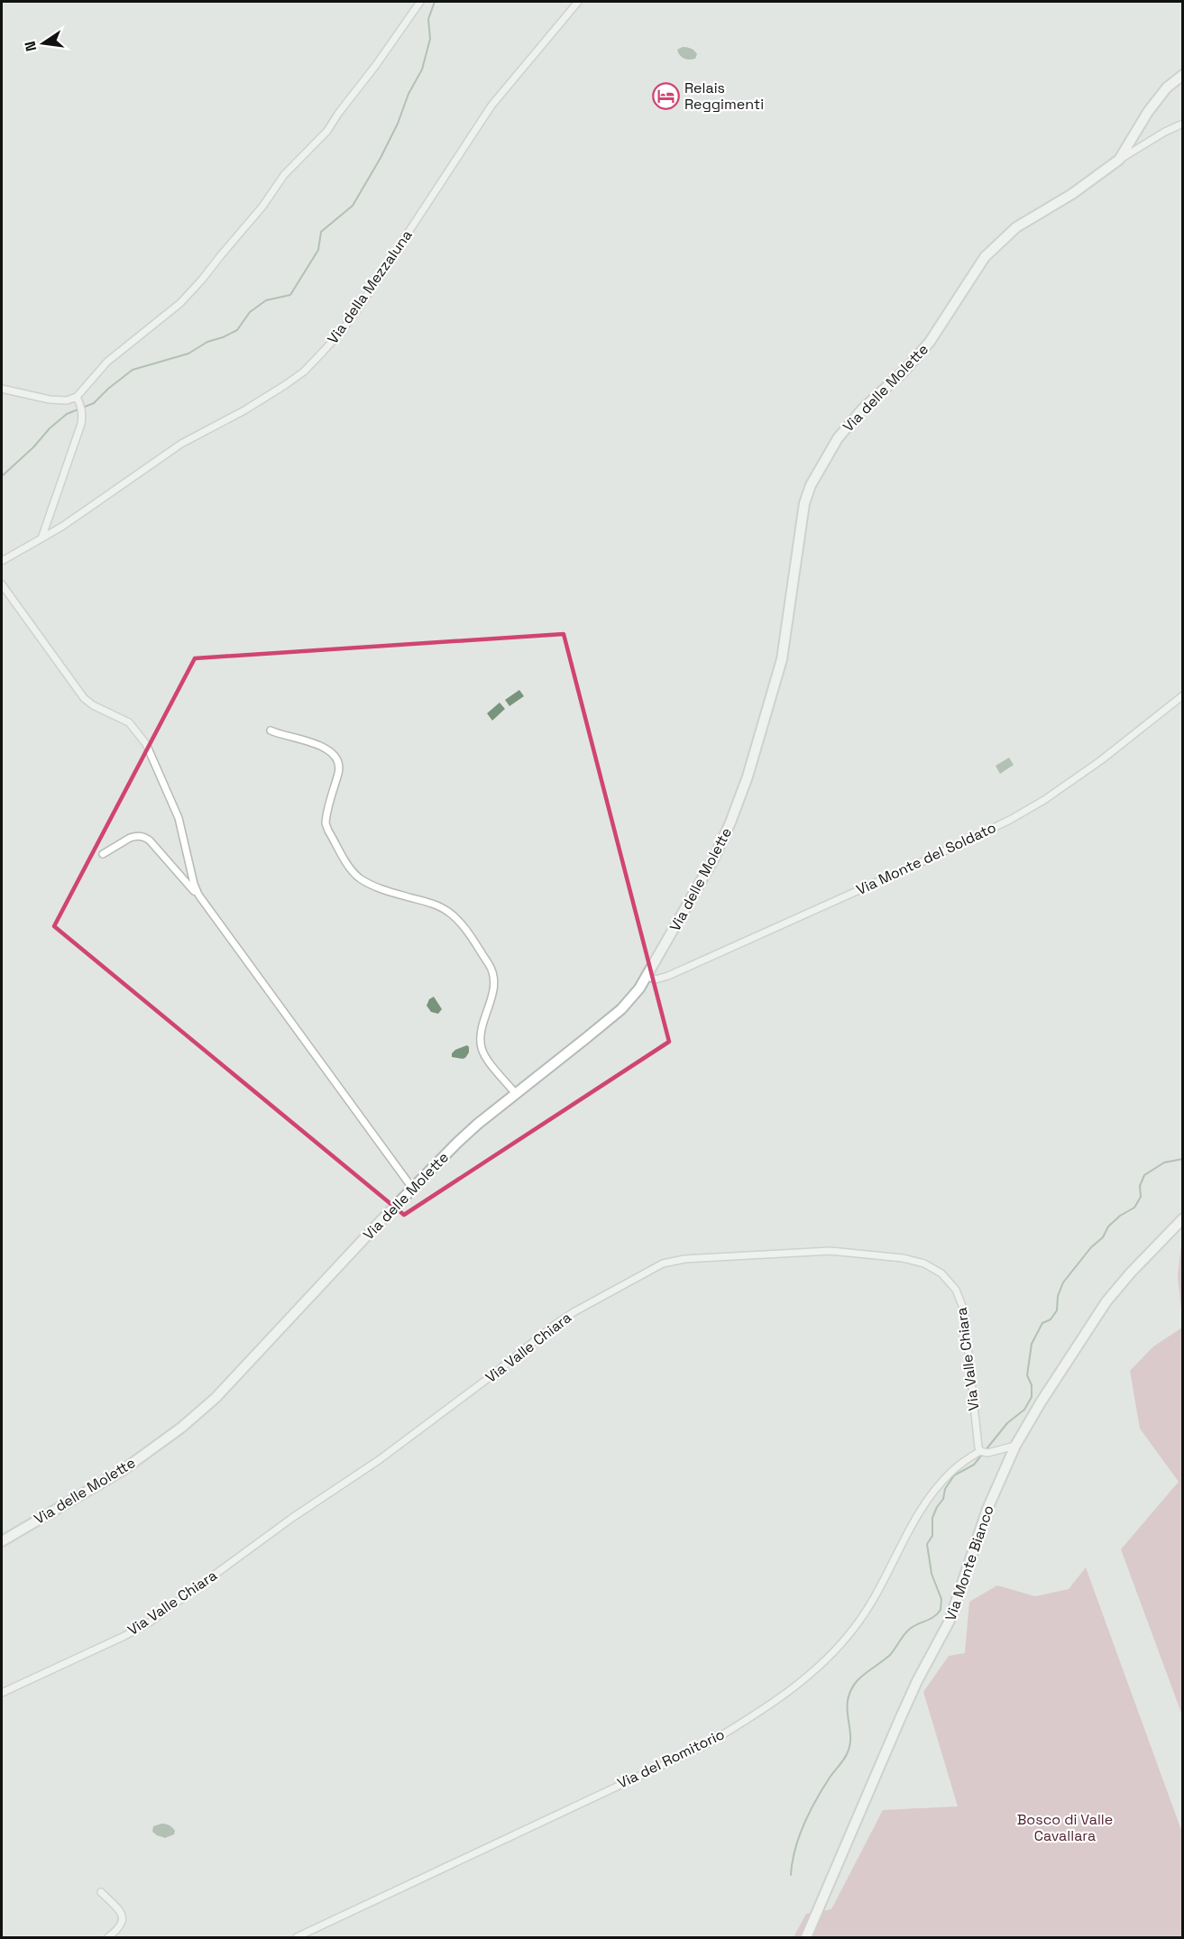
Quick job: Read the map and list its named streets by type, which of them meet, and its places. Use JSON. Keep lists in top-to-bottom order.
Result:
{
  "streets": {
    "street": [
      "Via della Mezzaluna",
      "Via delle Molette",
      "Via Monte del Soldato",
      "Via Valle Chiara",
      "Via Monte Bianco",
      "Via del Romitorio"
    ]
  },
  "crossings": [
    ["Via delle Molette", "Via Monte del Soldato"],
    ["Via Valle Chiara", "Via del Romitorio"]
  ],
  "parks": ["Bosco di Valle Cavallara"],
  "places": {
    "hotel": ["Relais Reggimenti"]
  },
  "north": "left"
}
